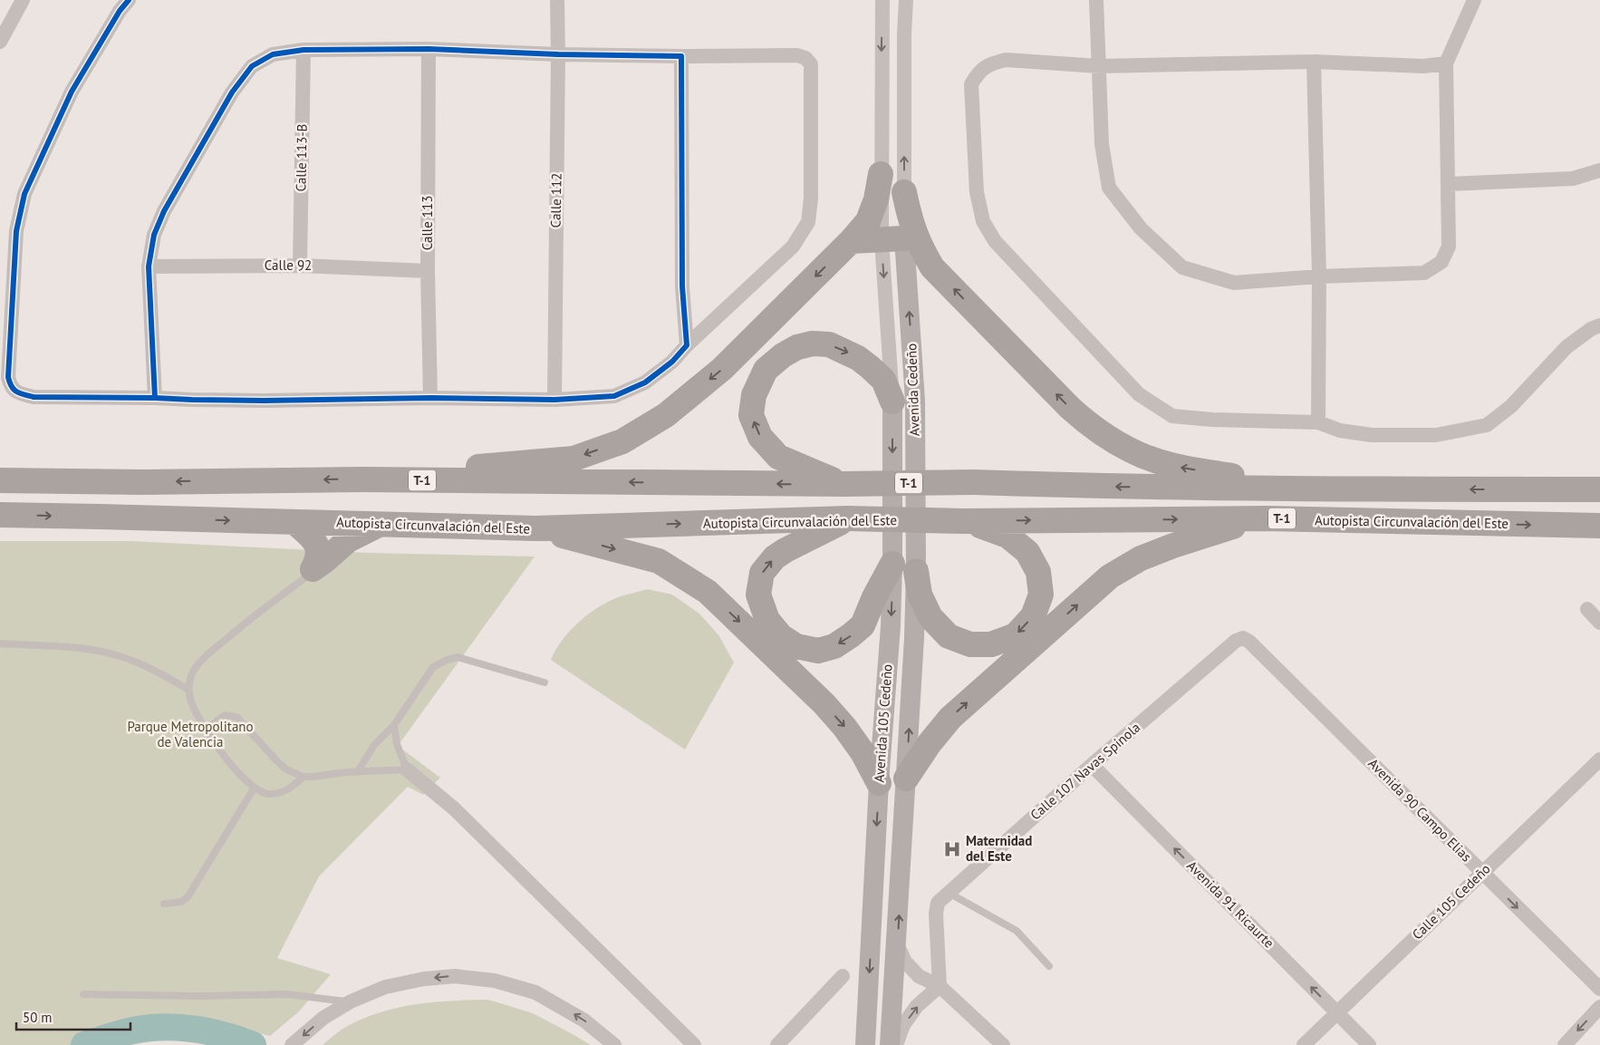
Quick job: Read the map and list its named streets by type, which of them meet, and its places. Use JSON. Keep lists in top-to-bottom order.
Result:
{
  "streets": {
    "highway": ["T-1", "Autopista Circunvalación del Este"],
    "main road": ["Avenida Cedeño", "Avenida 105 Cedeño"],
    "street": [
      "Calle 113-B",
      "Calle 112",
      "Calle 113",
      "Calle 92",
      "Calle 107 Navas Spinola",
      "Avenida 90 Campo Elias",
      "Calle 105 Cedeño",
      "Avenida 91 Ricaurte"
    ]
  },
  "crossings": [
    ["Calle 113-B", "Calle 92"],
    ["Calle 113", "Calle 92"],
    ["Avenida Cedeño", "Avenida 105 Cedeño"],
    ["Calle 107 Navas Spinola", "Avenida 90 Campo Elias"],
    ["Calle 107 Navas Spinola", "Avenida 91 Ricaurte"],
    ["Avenida 90 Campo Elias", "Calle 105 Cedeño"],
    ["Calle 105 Cedeño", "Avenida 91 Ricaurte"]
  ],
  "one_way": ["Avenida 91 Ricaurte"],
  "parks": ["Parque Metropolitano de Valencia"],
  "places": {
    "hospital": ["Maternidad del Este"]
  },
  "scale_bar": "50 m"
}
